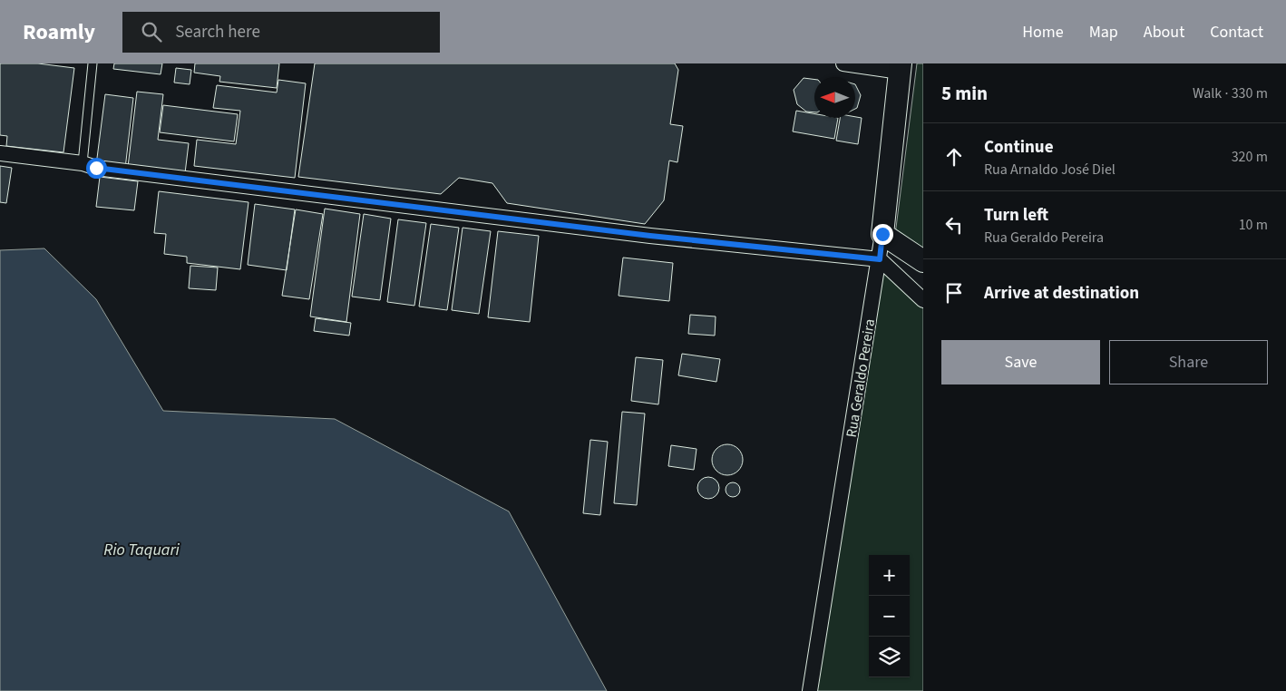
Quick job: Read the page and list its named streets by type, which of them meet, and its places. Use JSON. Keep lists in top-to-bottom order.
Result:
{
  "streets": {
    "street": ["Rua Geraldo Pereira"]
  },
  "water": ["Rio Taquari"],
  "north": "left",
  "page": {
    "header": "Roamly",
    "search": "Search here",
    "nav": [
      "Home",
      "Map",
      "About",
      "Contact"
    ],
    "heading": ["5 min", "Walk · 330 m"],
    "list": [
      ["Continue", "Rua Arnaldo José Diel", "320 m"],
      ["Turn left", "Rua Geraldo Pereira", "10 m"],
      "Arrive at destination"
    ],
    "buttons": ["Save", "Share"],
    "map_buttons": ["+", "−"]
  }
}
